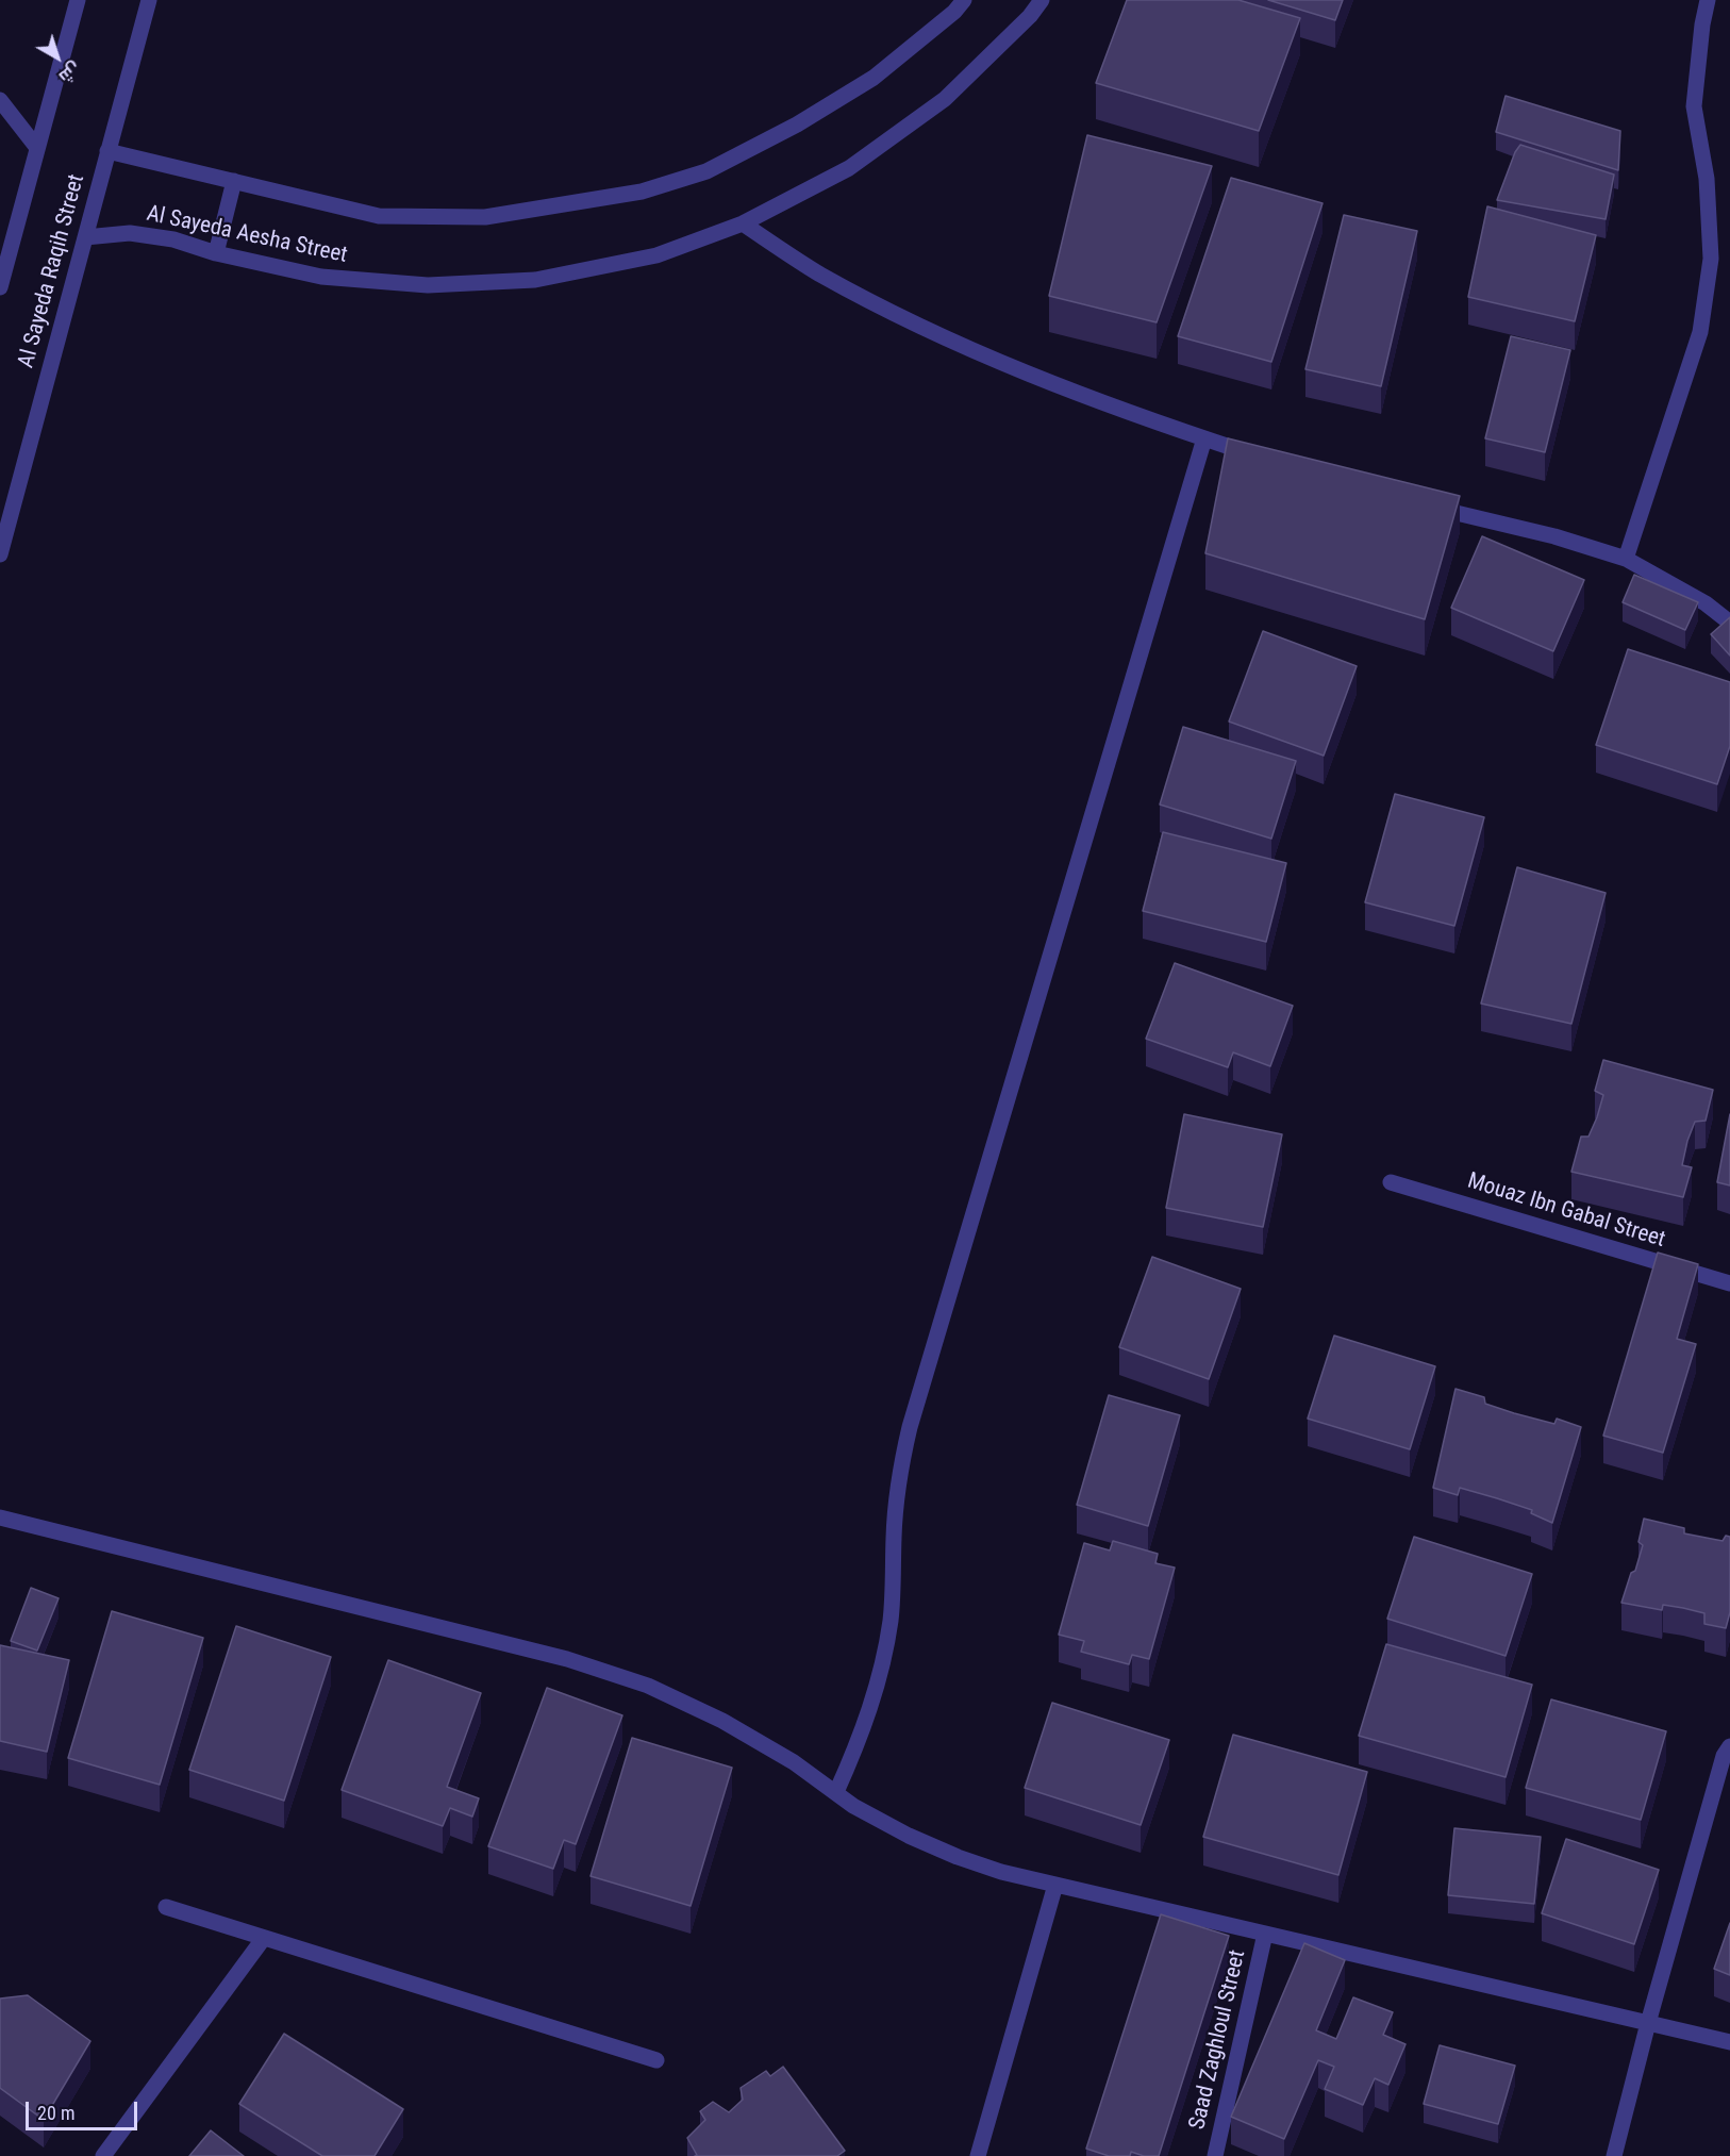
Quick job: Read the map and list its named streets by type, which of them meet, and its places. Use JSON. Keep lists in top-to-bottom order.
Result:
{
  "streets": {
    "street": [
      "Al Sayeda Aesha Street",
      "Al Sayeda Raqih Street",
      "Mouaz Ibn Gabal Street",
      "Saad Zaghloul Street"
    ]
  },
  "crossings": [
    ["Al Sayeda Aesha Street", "Al Sayeda Raqih Street"]
  ],
  "scale_bar": "20 m",
  "north": "bottom right"
}
